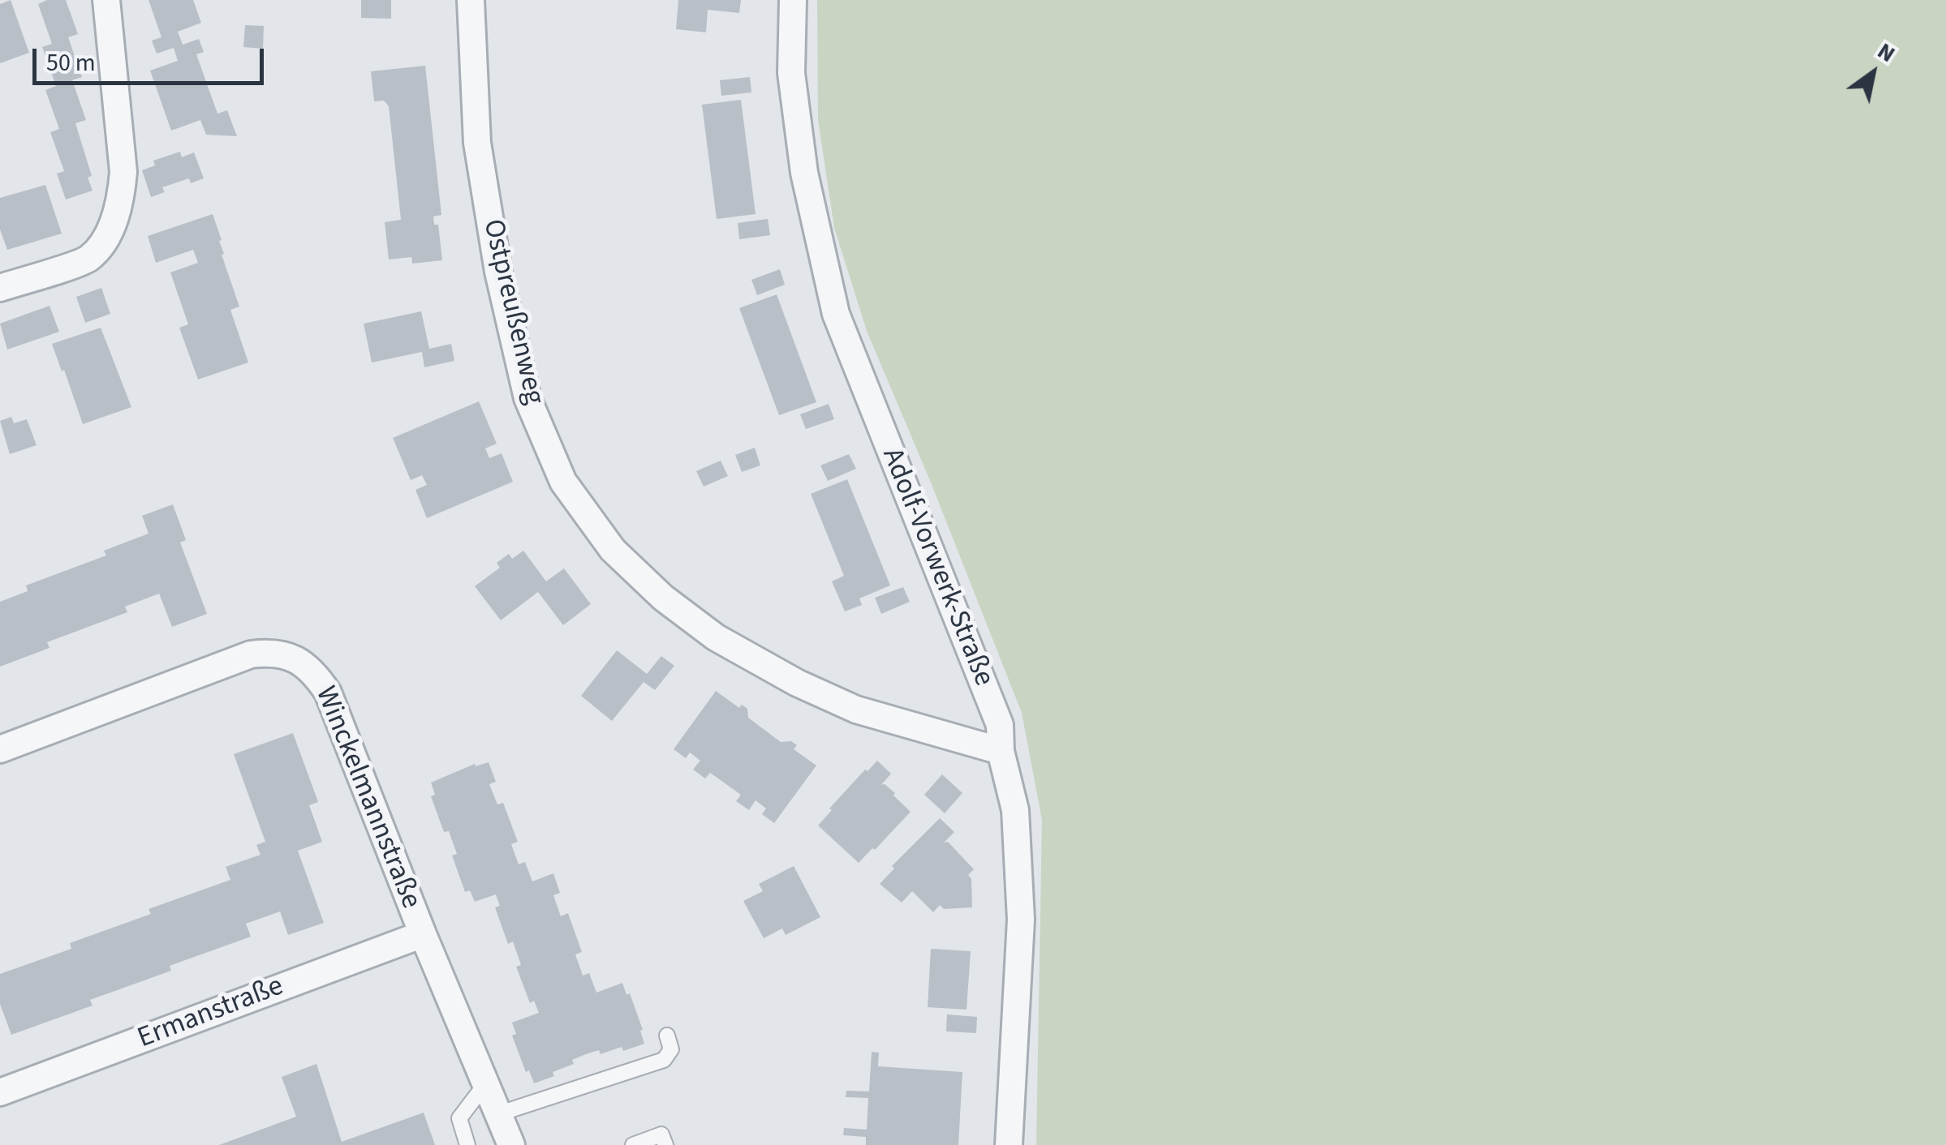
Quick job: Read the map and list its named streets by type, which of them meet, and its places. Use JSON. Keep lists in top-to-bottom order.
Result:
{
  "streets": {
    "street": [
      "Ostpreußenweg",
      "Adolf-Vorwerk-Straße",
      "Winckelmannstraße",
      "Ermanstraße"
    ]
  },
  "crossings": [
    ["Ostpreußenweg", "Adolf-Vorwerk-Straße"],
    ["Winckelmannstraße", "Ermanstraße"]
  ],
  "scale_bar": "50 m",
  "north": "top right"
}
